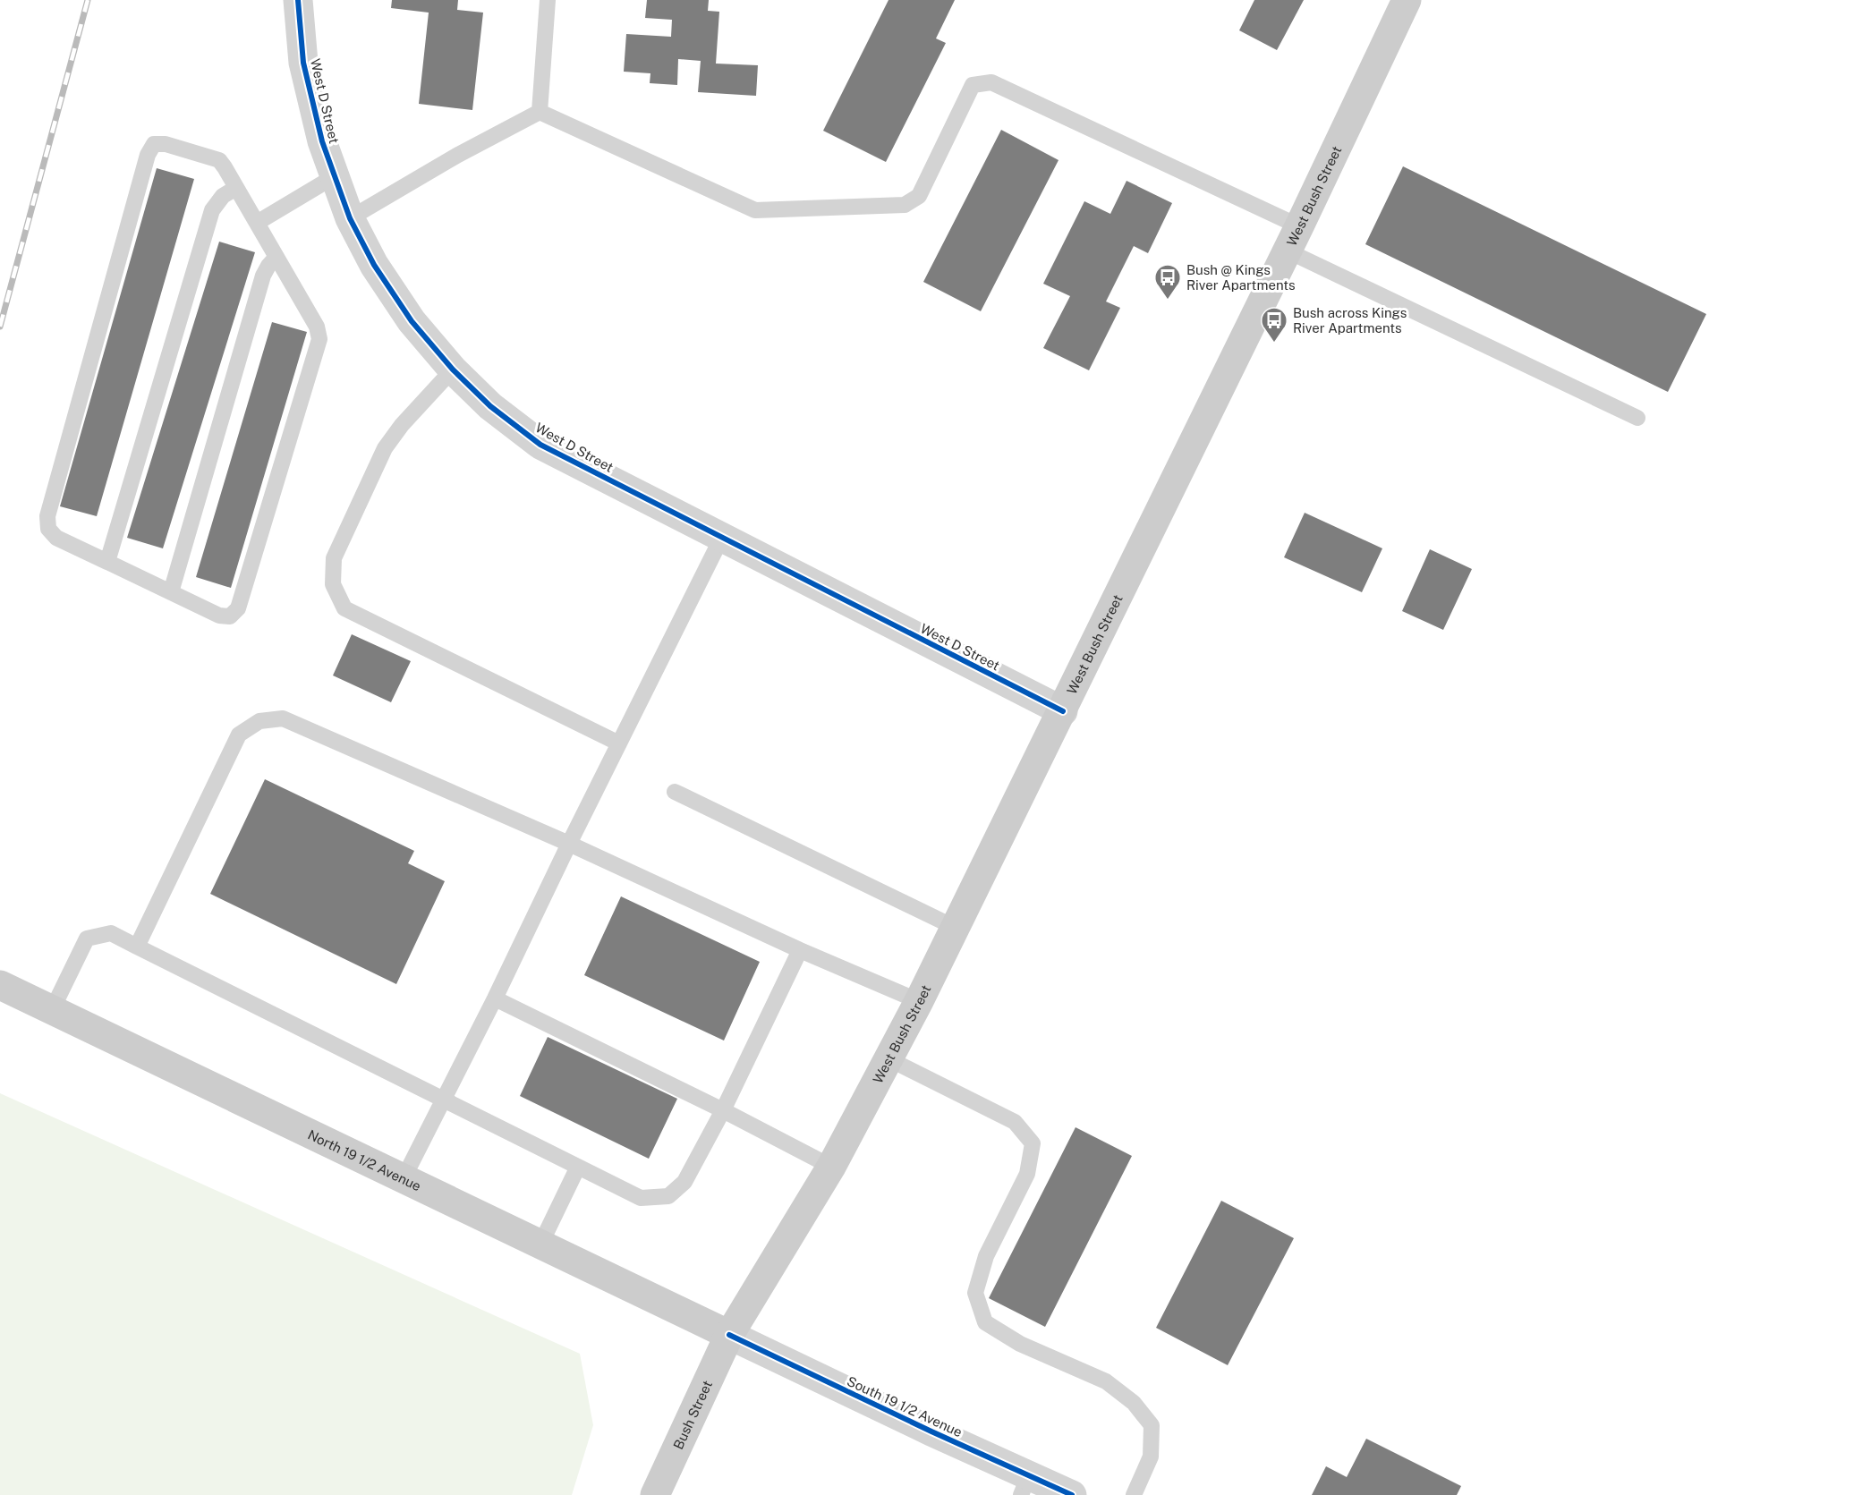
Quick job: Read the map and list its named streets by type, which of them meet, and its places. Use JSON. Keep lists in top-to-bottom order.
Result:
{
  "streets": {
    "main road": ["West Bush Street", "North 19 1/2 Avenue", "Bush Street"],
    "street": ["West D Street", "South 19 1/2 Avenue"]
  },
  "crossings": [
    ["West D Street", "West Bush Street"],
    ["West Bush Street", "North 19 1/2 Avenue"],
    ["West Bush Street", "South 19 1/2 Avenue"],
    ["West Bush Street", "Bush Street"],
    ["North 19 1/2 Avenue", "South 19 1/2 Avenue"],
    ["North 19 1/2 Avenue", "Bush Street"],
    ["South 19 1/2 Avenue", "Bush Street"]
  ],
  "places": {
    "bus stop": ["Bush @ Kings River Apartments", "Bush across Kings River Apartments"]
  }
}
